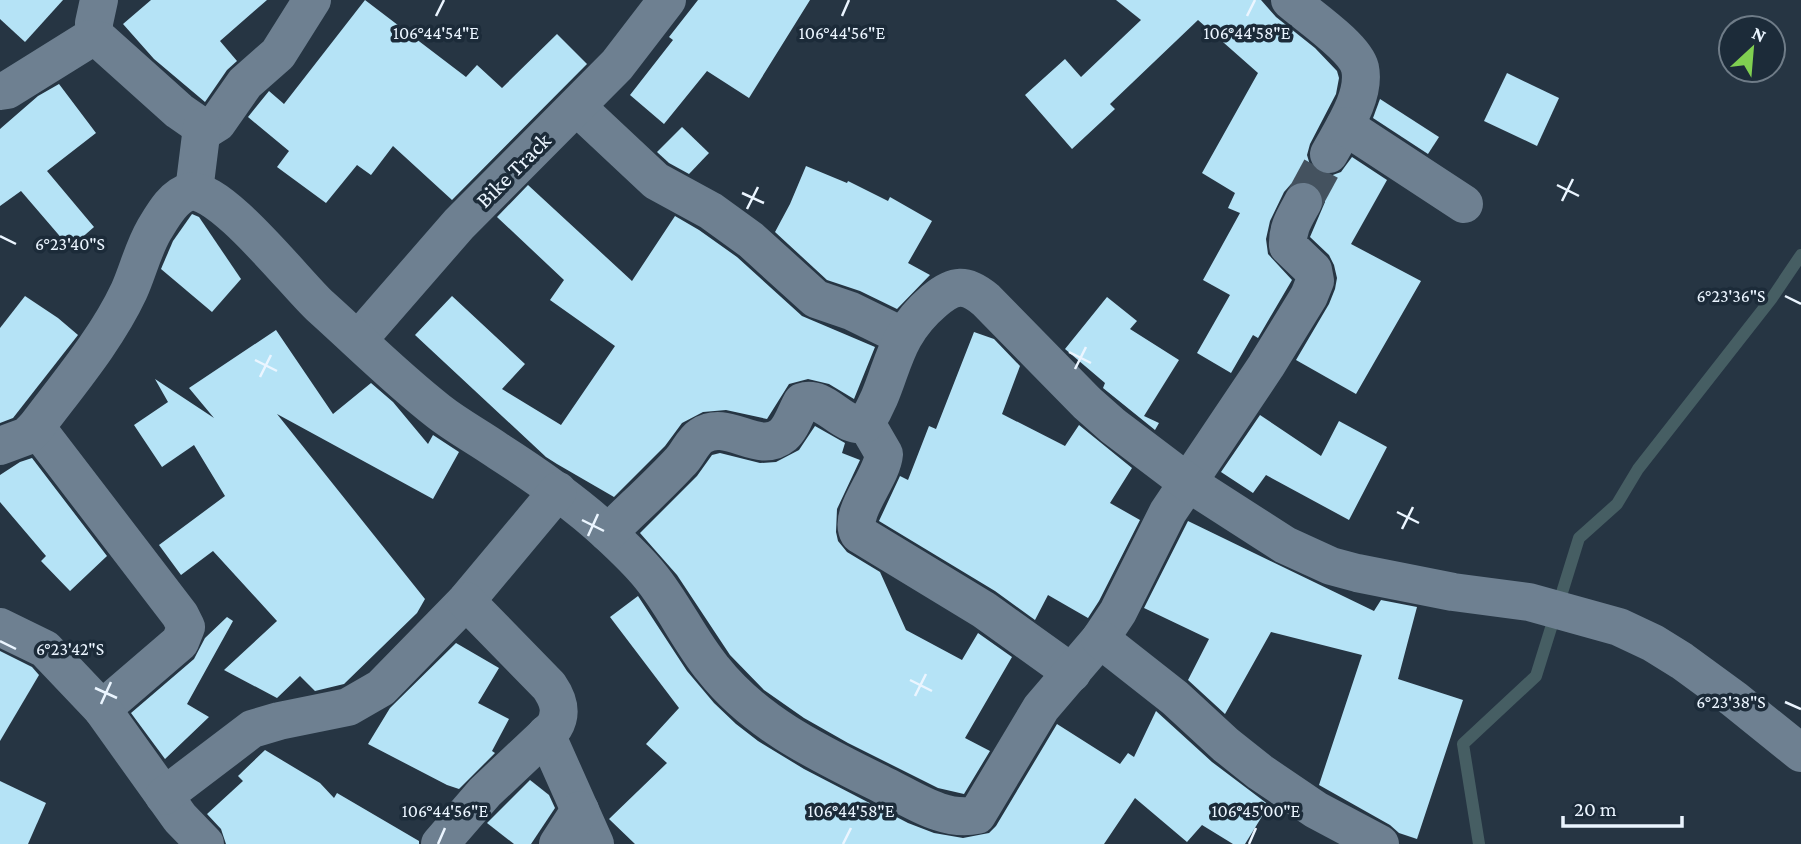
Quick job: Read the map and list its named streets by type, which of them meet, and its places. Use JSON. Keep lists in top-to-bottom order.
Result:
{
  "streets": {
    "street": ["Bike Track"]
  },
  "scale_bar": "20 m",
  "north": "top right",
  "coordinates": [
    "106°44'54\"E",
    "106°44'56\"E",
    "106°44'58\"E",
    "6°23'40\"S",
    "6°23'36\"S",
    "6°23'42\"S",
    "6°23'38\"S",
    "106°45'00\"E"
  ]
}
